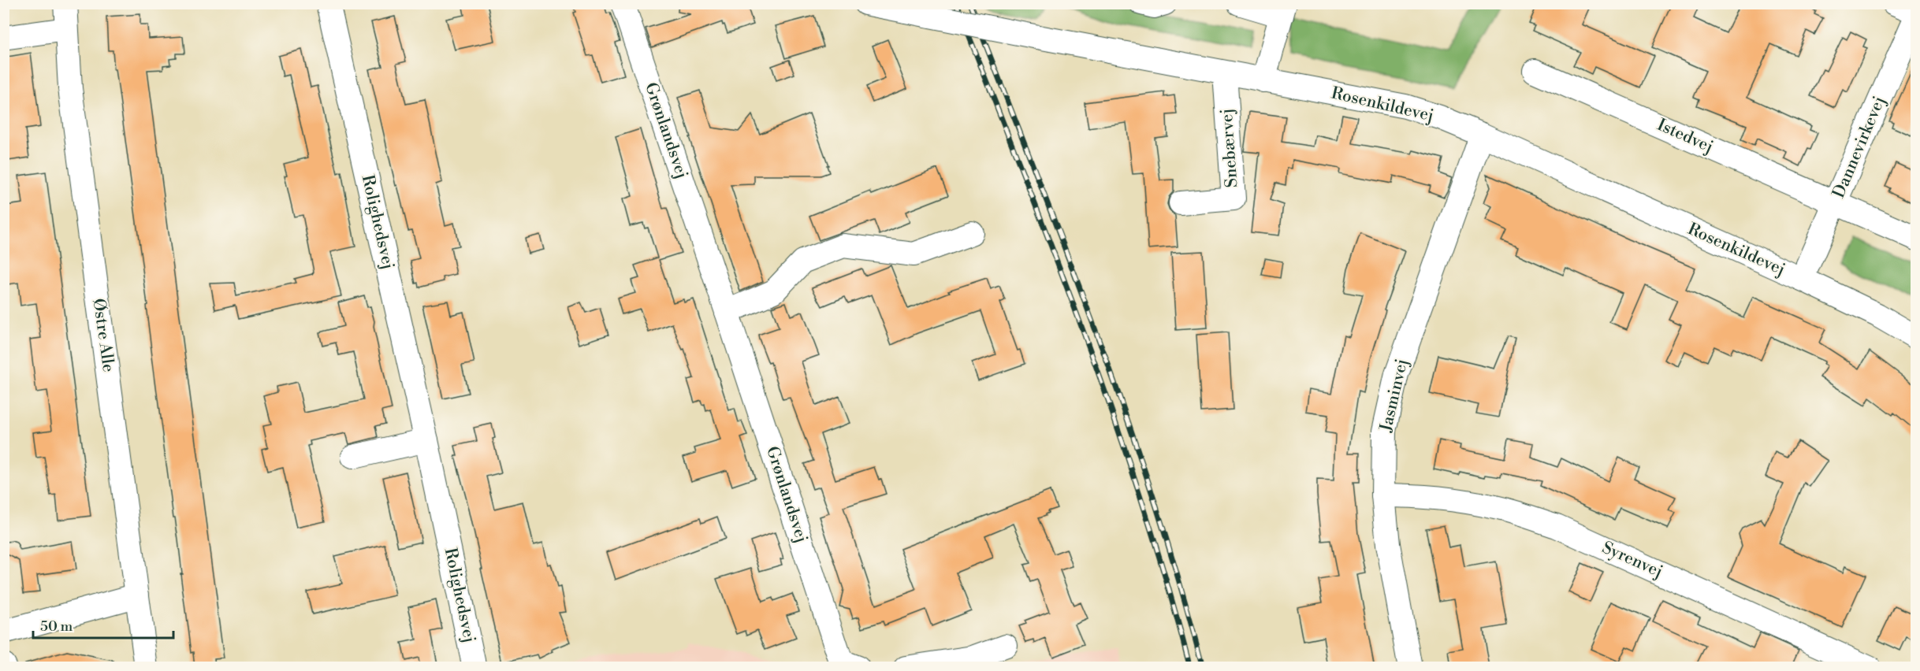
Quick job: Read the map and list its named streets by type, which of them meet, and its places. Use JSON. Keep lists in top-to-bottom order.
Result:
{
  "streets": {
    "street": [
      "Rosenkildevej",
      "Grønlandsvej",
      "Istedvej",
      "Dannevirkevej",
      "Snebærvej",
      "Rolighedsvej",
      "Østre Alle",
      "Jasminvej",
      "Syrenvej"
    ]
  },
  "crossings": [
    ["Rosenkildevej", "Dannevirkevej"],
    ["Rosenkildevej", "Snebærvej"],
    ["Rosenkildevej", "Jasminvej"],
    ["Istedvej", "Dannevirkevej"],
    ["Jasminvej", "Syrenvej"]
  ],
  "scale_bar": "50 m"
}
